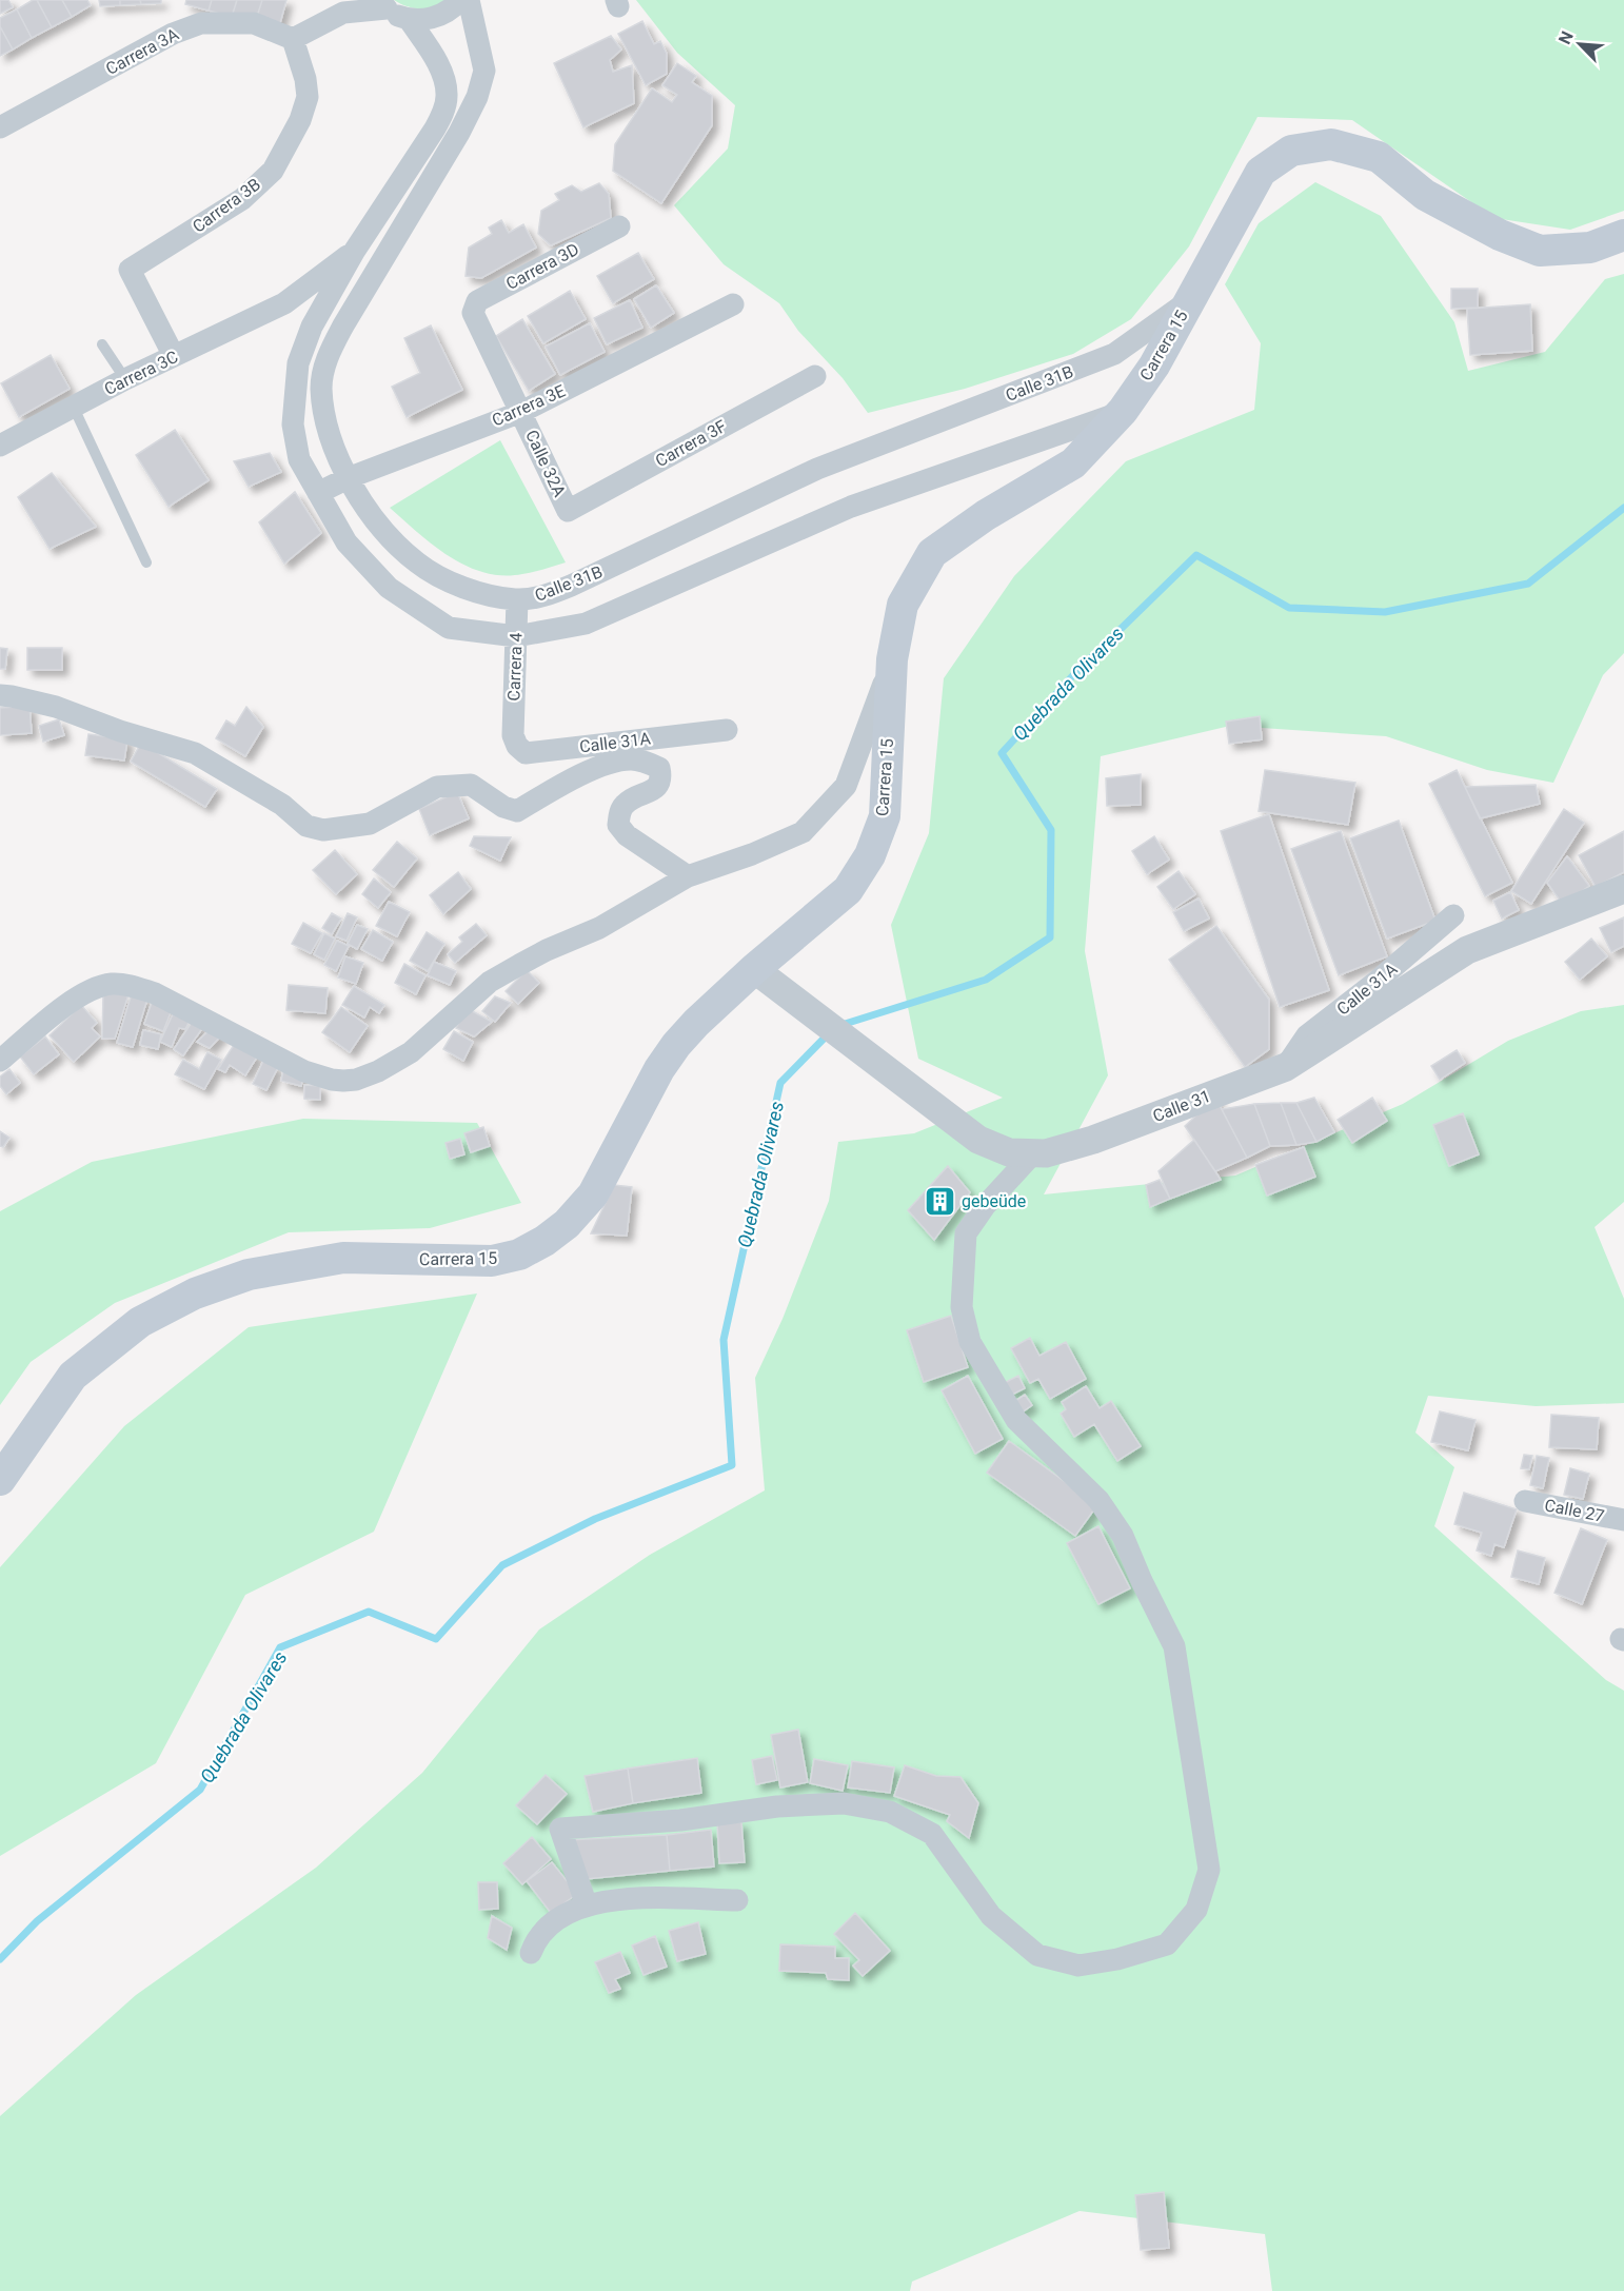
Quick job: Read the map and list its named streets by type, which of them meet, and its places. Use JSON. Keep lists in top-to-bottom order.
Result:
{
  "streets": {
    "main road": ["Carrera 15"],
    "street": [
      "Carrera 3A",
      "Carrera 3B",
      "Carrera 3D",
      "Carrera 3C",
      "Calle 31B",
      "Carrera 3E",
      "Carrera 3F",
      "Calle 32A",
      "Carrera 4",
      "Calle 31A",
      "Calle 31",
      "Calle 27"
    ]
  },
  "crossings": [
    ["Carrera 3A", "Carrera 3B"],
    ["Carrera 3B", "Carrera 3C"],
    ["Carrera 3D", "Calle 32A"],
    ["Carrera 15", "Calle 31B"],
    ["Carrera 15", "Calle 31"],
    ["Carrera 3C", "Calle 31B"],
    ["Calle 31B", "Carrera 3E"],
    ["Calle 31B", "Carrera 4"],
    ["Carrera 3E", "Calle 32A"],
    ["Carrera 3F", "Calle 32A"],
    ["Carrera 4", "Calle 31A"],
    ["Calle 31A", "Calle 31"]
  ],
  "water": ["Quebrada Olivares"],
  "places": {
    "building": ["gebeüde"]
  },
  "north": "top left"
}
